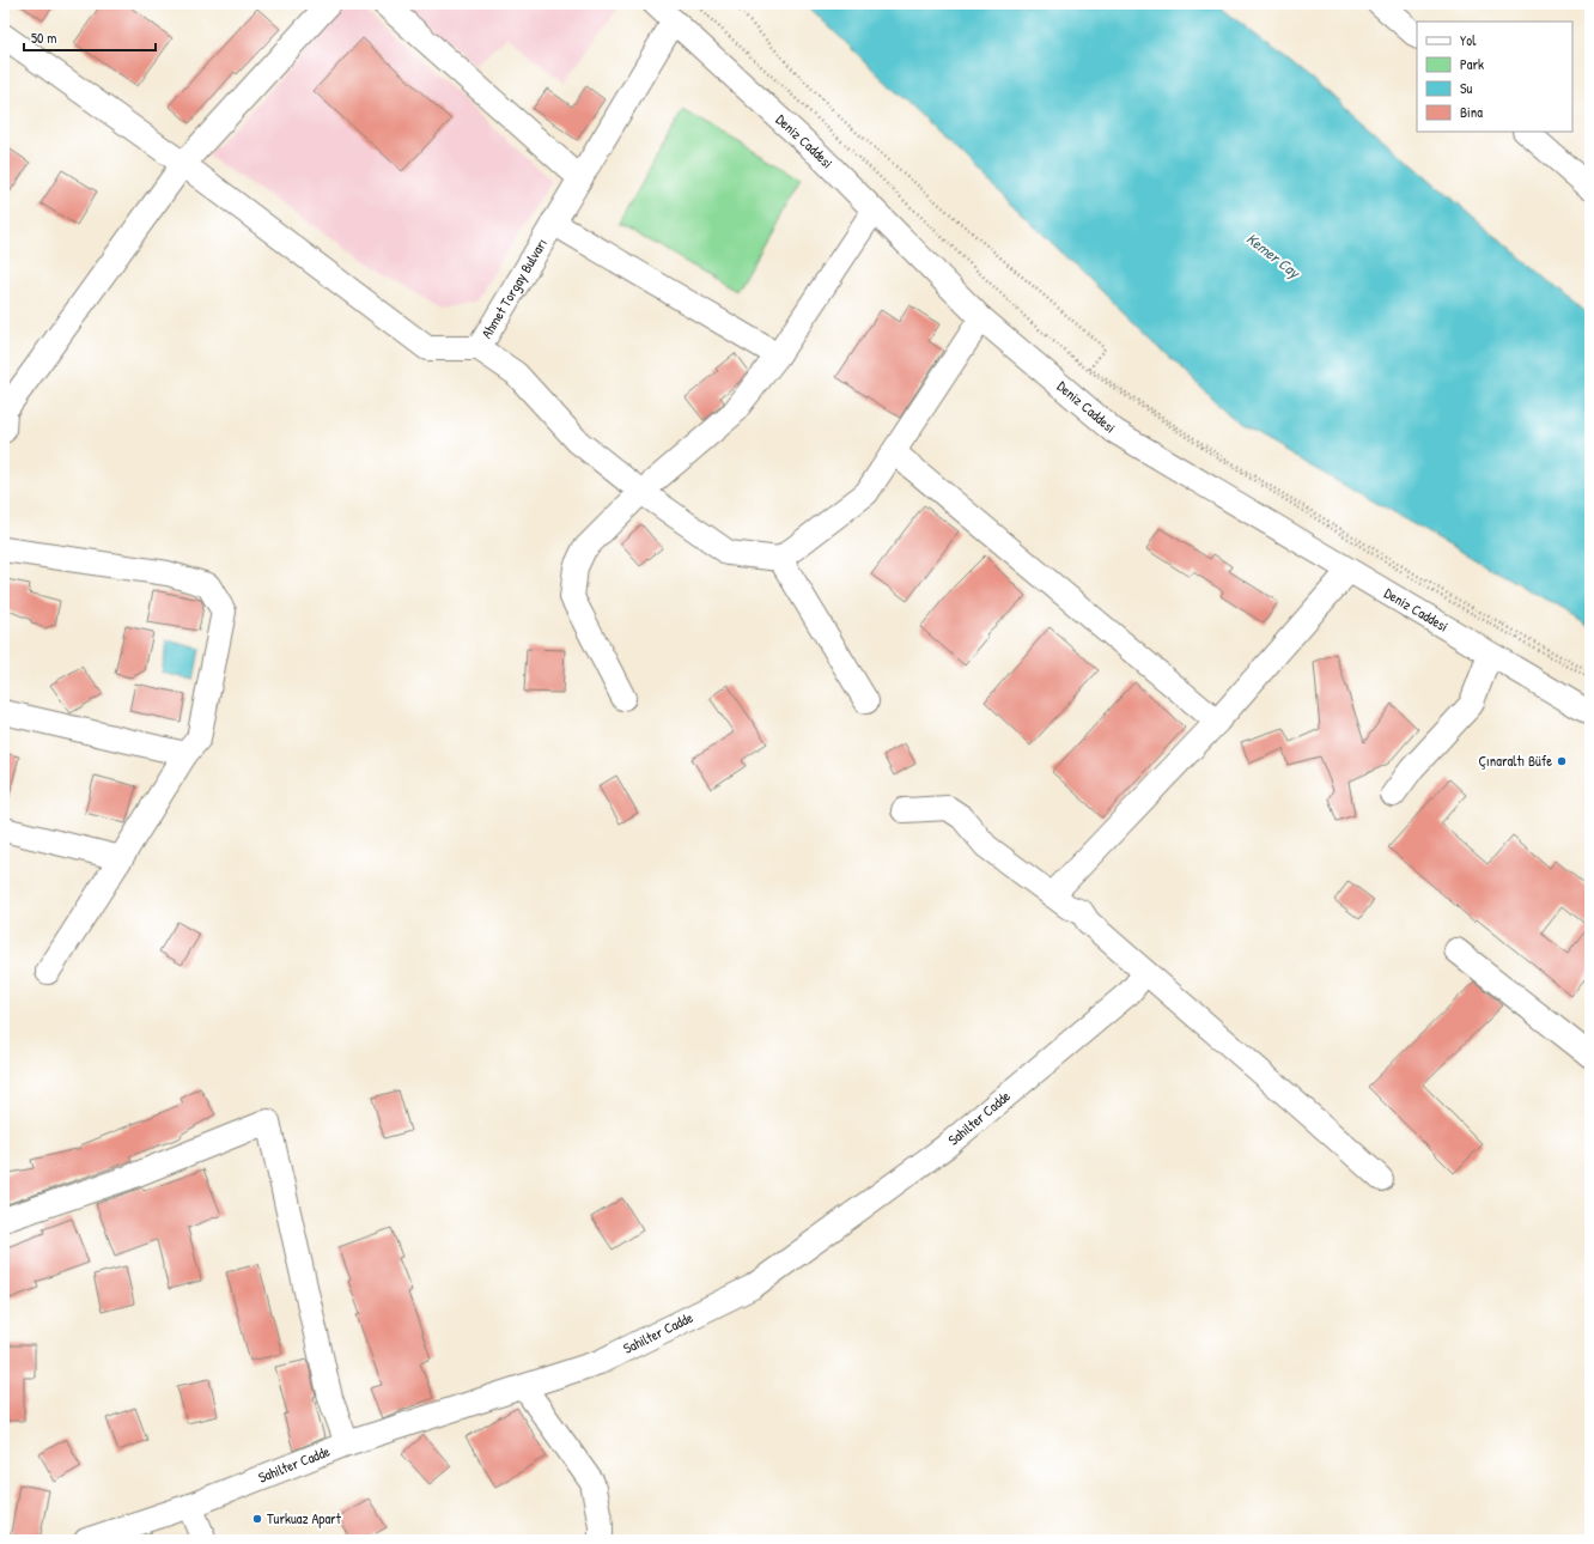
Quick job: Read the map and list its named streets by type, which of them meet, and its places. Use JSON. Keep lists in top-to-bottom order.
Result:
{
  "streets": {
    "street": ["Deniz Caddesi", "Ahmet Torgay Bulvarı", "Sahilter Cadde"]
  },
  "crossings": [
    ["Deniz Caddesi", "Ahmet Torgay Bulvarı"]
  ],
  "water": ["Kemer Cay"],
  "places": ["Çınaraltı Büfe", "Turkuaz Apart"],
  "legend": [
    "Yol",
    "Park",
    "Su",
    "Bina"
  ],
  "scale_bar": "50 m"
}
